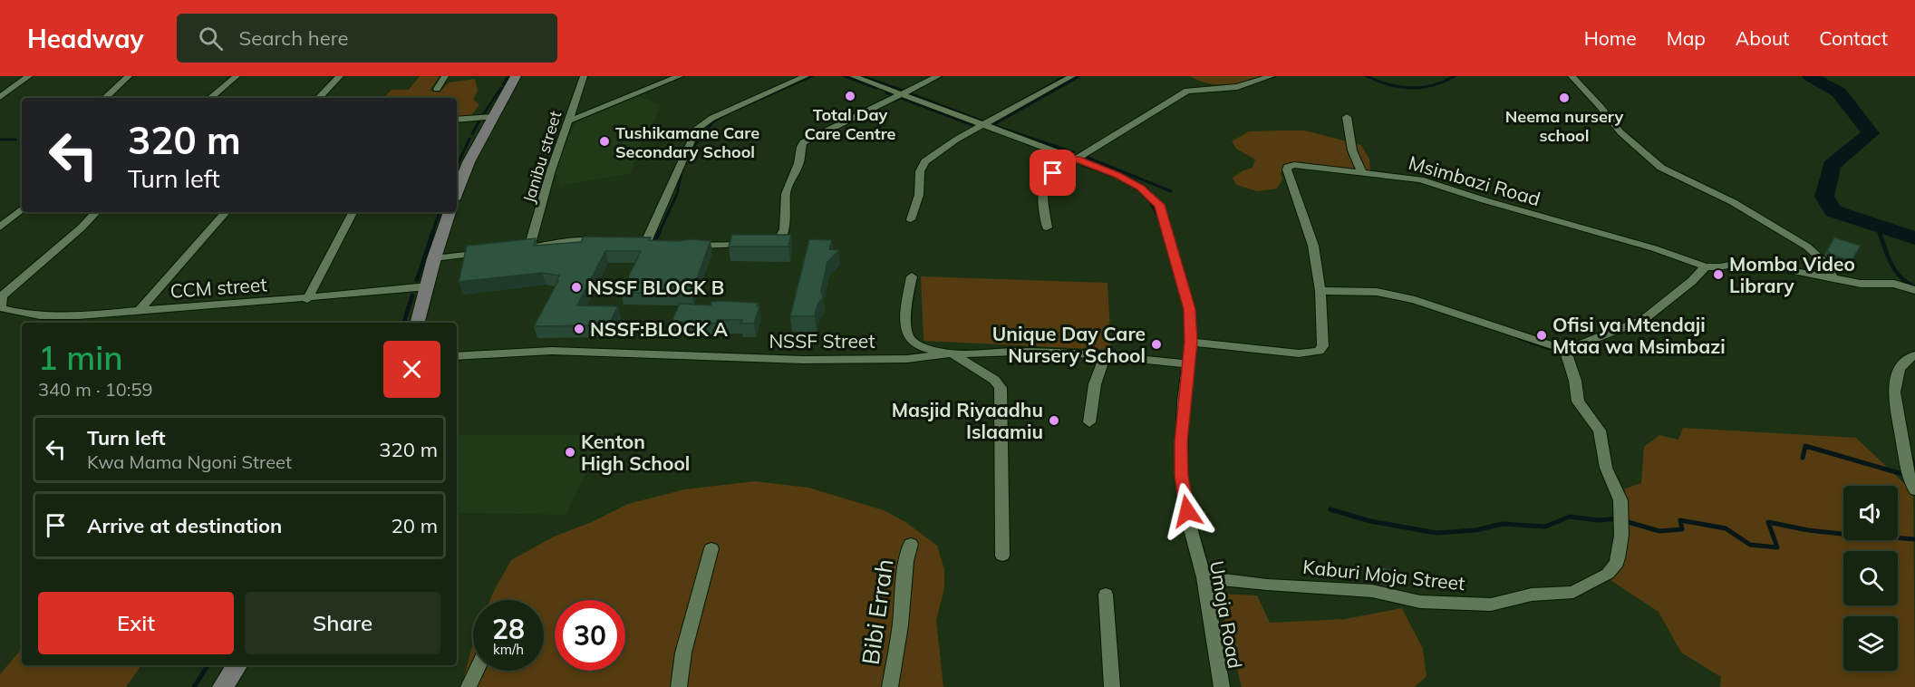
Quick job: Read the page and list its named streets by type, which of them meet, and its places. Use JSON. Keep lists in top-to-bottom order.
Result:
{
  "streets": {
    "street": [
      "Janibu street",
      "Msimbazi Road",
      "CCM street",
      "NSSF Street",
      "Kaburi Moja Street",
      "Bibi Errah",
      "Umoja Road"
    ]
  },
  "crossings": [
    ["Msimbazi Road", "Umoja Road"],
    ["NSSF Street", "Umoja Road"],
    ["Kaburi Moja Street", "Umoja Road"]
  ],
  "places": [
    "Total Day Care Centre",
    "Neema nursery school",
    "Tushikamane Care Secondary School",
    "Momba Video Library",
    "NSSF BLOCK B",
    "NSSF:BLOCK A",
    "Ofisi ya Mtendaji Mtaa wa Msimbazi",
    "Unique Day Care Nursery School",
    "Masjid Riyaadhu Islaamiu",
    "Kenton High School"
  ],
  "page": {
    "header": "Headway",
    "search": "Search here",
    "nav": [
      "Home",
      "Map",
      "About",
      "Contact"
    ],
    "turn": ["320 m", "Turn left"],
    "heading": ["1 min", "340 m · 10:59"],
    "list": [
      {
        "name": "Turn left",
        "note": "Kwa Mama Ngoni Street",
        "value": "320 m"
      },
      {
        "name": "Arrive at destination",
        "value": "20 m"
      }
    ],
    "buttons": ["Exit", "Share"],
    "speed": "28 km/h",
    "limit": "30"
  }
}
